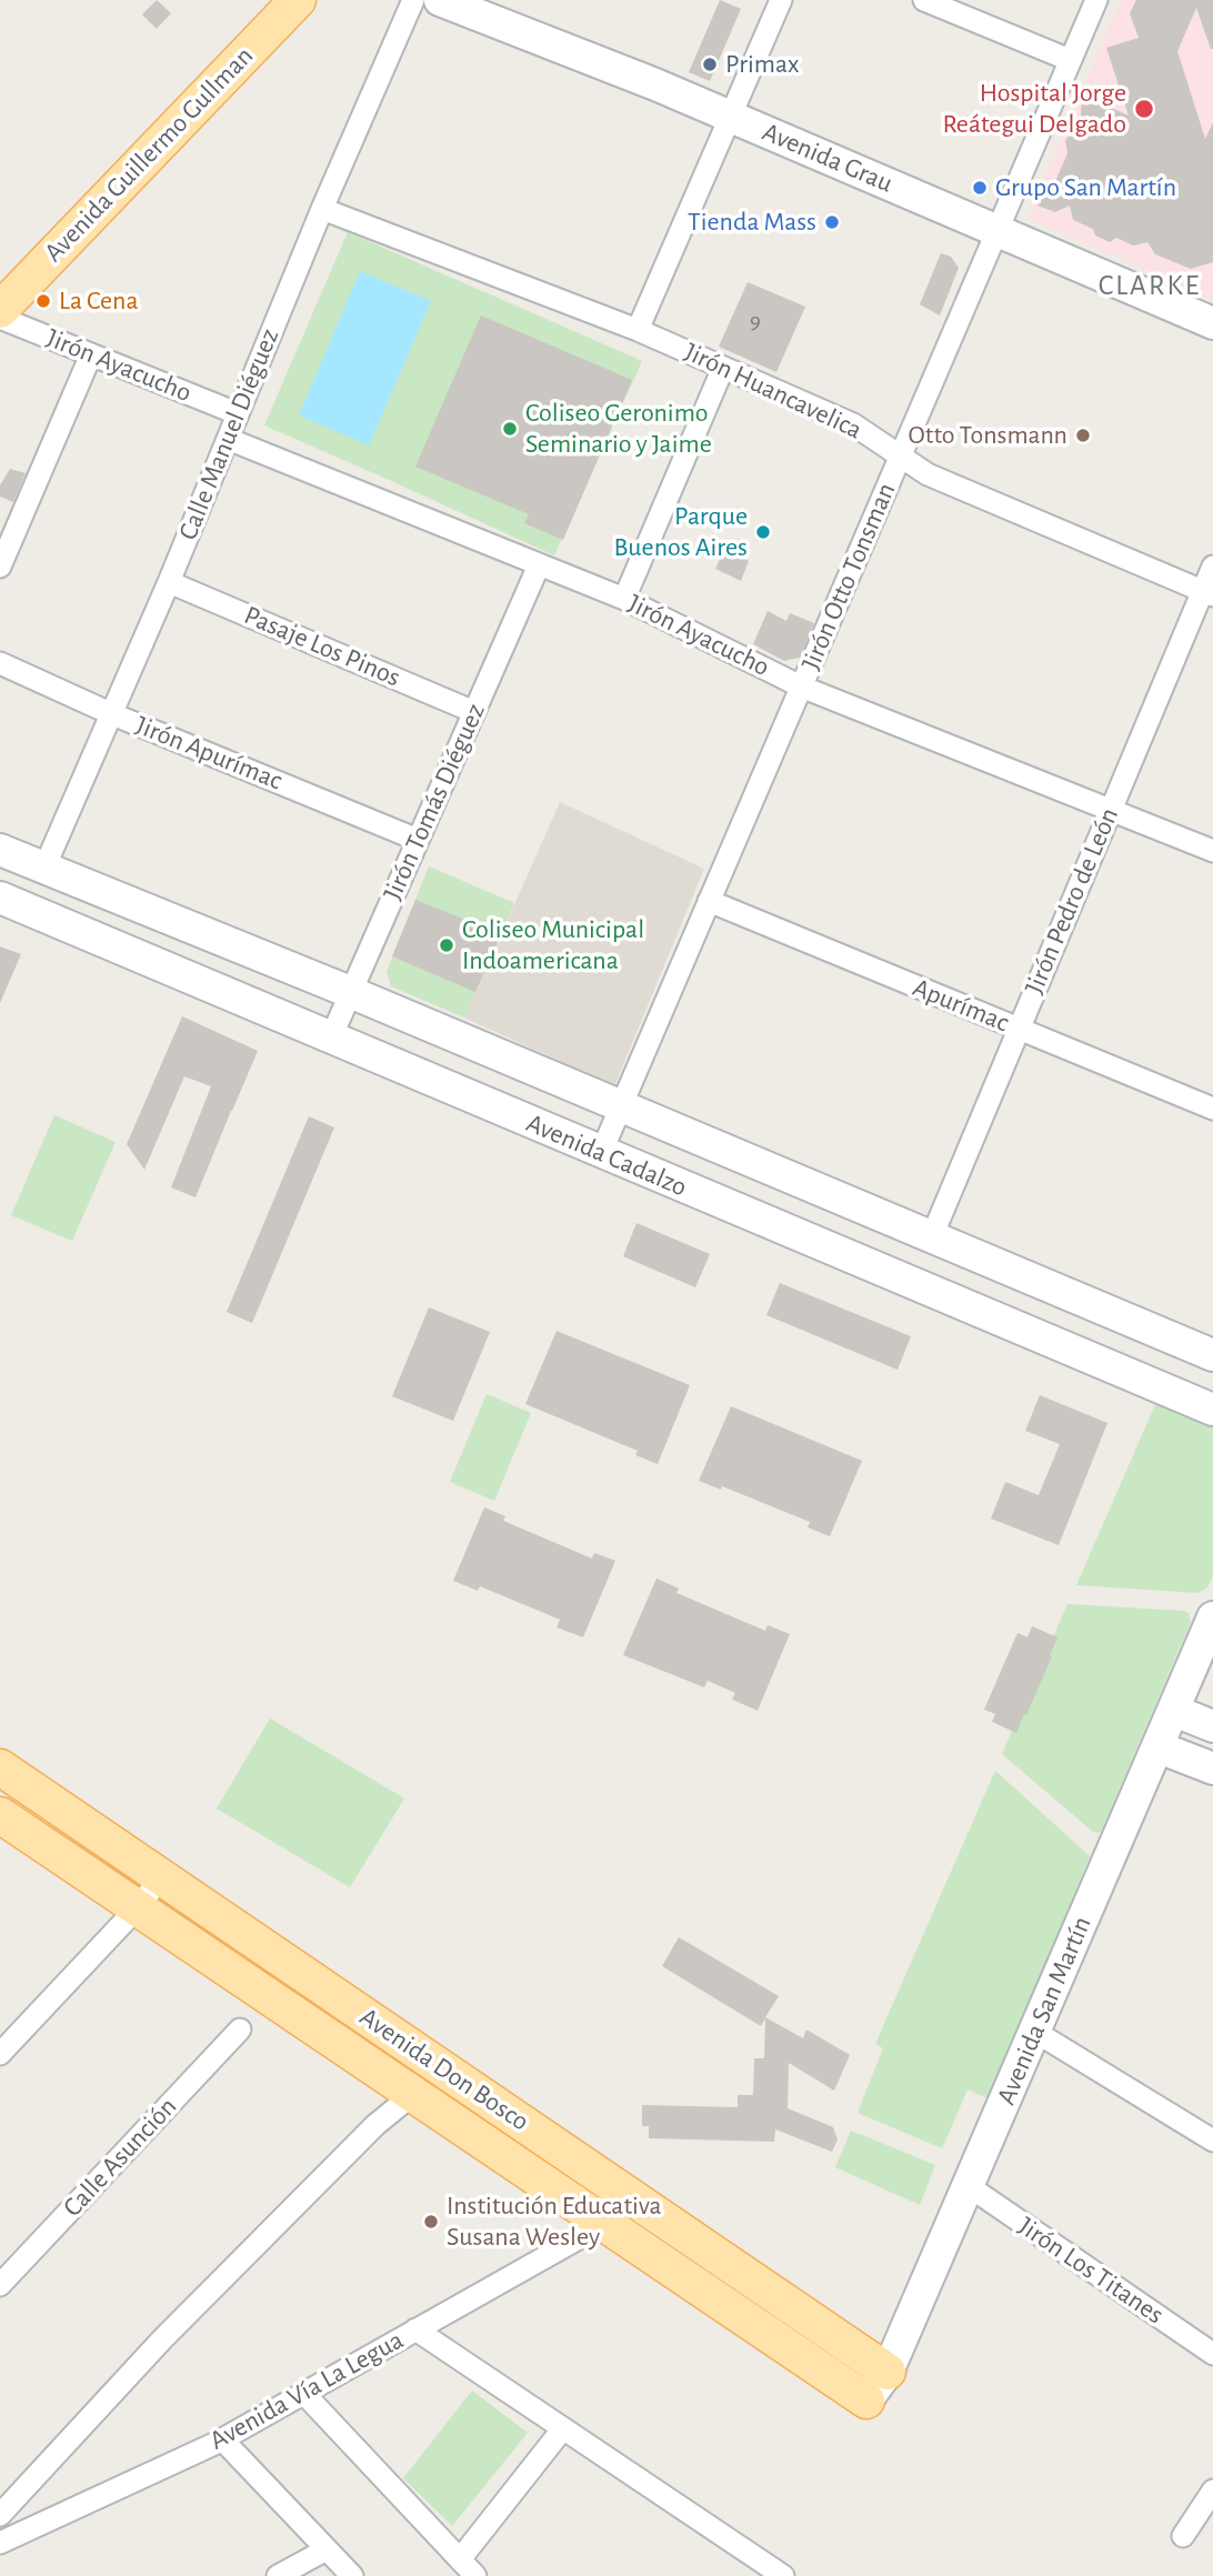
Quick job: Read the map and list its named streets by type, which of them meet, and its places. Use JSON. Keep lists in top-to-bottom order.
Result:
{
  "streets": {
    "main road": ["Avenida Guillermo Gullman", "Avenida Don Bosco"],
    "street": [
      "Avenida Grau",
      "Jirón Ayacucho",
      "Jirón Huancavelica",
      "Calle Manuel Diéguez",
      "Jirón Otto Tonsman",
      "Pasaje Los Pinos",
      "Jirón Apurímac",
      "Jirón Tomás Diéguez",
      "Jirón Pedro de León",
      "Apurímac",
      "Avenida Cadalzo",
      "Avenida San Martín",
      "Calle Asunción",
      "Jirón Los Titanes",
      "Avenida Vía La Legua"
    ]
  },
  "crossings": [
    ["Avenida Grau", "Jirón Otto Tonsman"],
    ["Jirón Ayacucho", "Calle Manuel Diéguez"],
    ["Jirón Ayacucho", "Jirón Otto Tonsman"],
    ["Jirón Ayacucho", "Jirón Tomás Diéguez"],
    ["Jirón Ayacucho", "Jirón Pedro de León"],
    ["Jirón Huancavelica", "Calle Manuel Diéguez"],
    ["Jirón Huancavelica", "Jirón Otto Tonsman"],
    ["Jirón Huancavelica", "Jirón Pedro de León"],
    ["Calle Manuel Diéguez", "Pasaje Los Pinos"],
    ["Calle Manuel Diéguez", "Jirón Apurímac"],
    ["Calle Manuel Diéguez", "Avenida Cadalzo"],
    ["Jirón Otto Tonsman", "Apurímac"],
    ["Jirón Otto Tonsman", "Avenida Cadalzo"],
    ["Pasaje Los Pinos", "Jirón Tomás Diéguez"],
    ["Jirón Apurímac", "Jirón Tomás Diéguez"],
    ["Jirón Tomás Diéguez", "Avenida Cadalzo"],
    ["Jirón Pedro de León", "Apurímac"],
    ["Jirón Pedro de León", "Avenida Cadalzo"],
    ["Avenida San Martín", "Avenida Don Bosco"],
    ["Avenida San Martín", "Jirón Los Titanes"],
    ["Avenida Don Bosco", "Avenida Vía La Legua"]
  ],
  "districts": ["CLARKE"],
  "places": [
    "Primax",
    "Hospital Jorge Reátegui Delgado",
    "Grupo San Martín",
    "Tienda Mass",
    "La Cena",
    "Coliseo Geronimo Seminario y Jaime",
    "Otto Tonsmann",
    "Parque Buenos Aires",
    "Coliseo Municipal Indoamericana",
    "Institución Educativa Susana Wesley"
  ],
  "house_numbers": ["9"]
}
